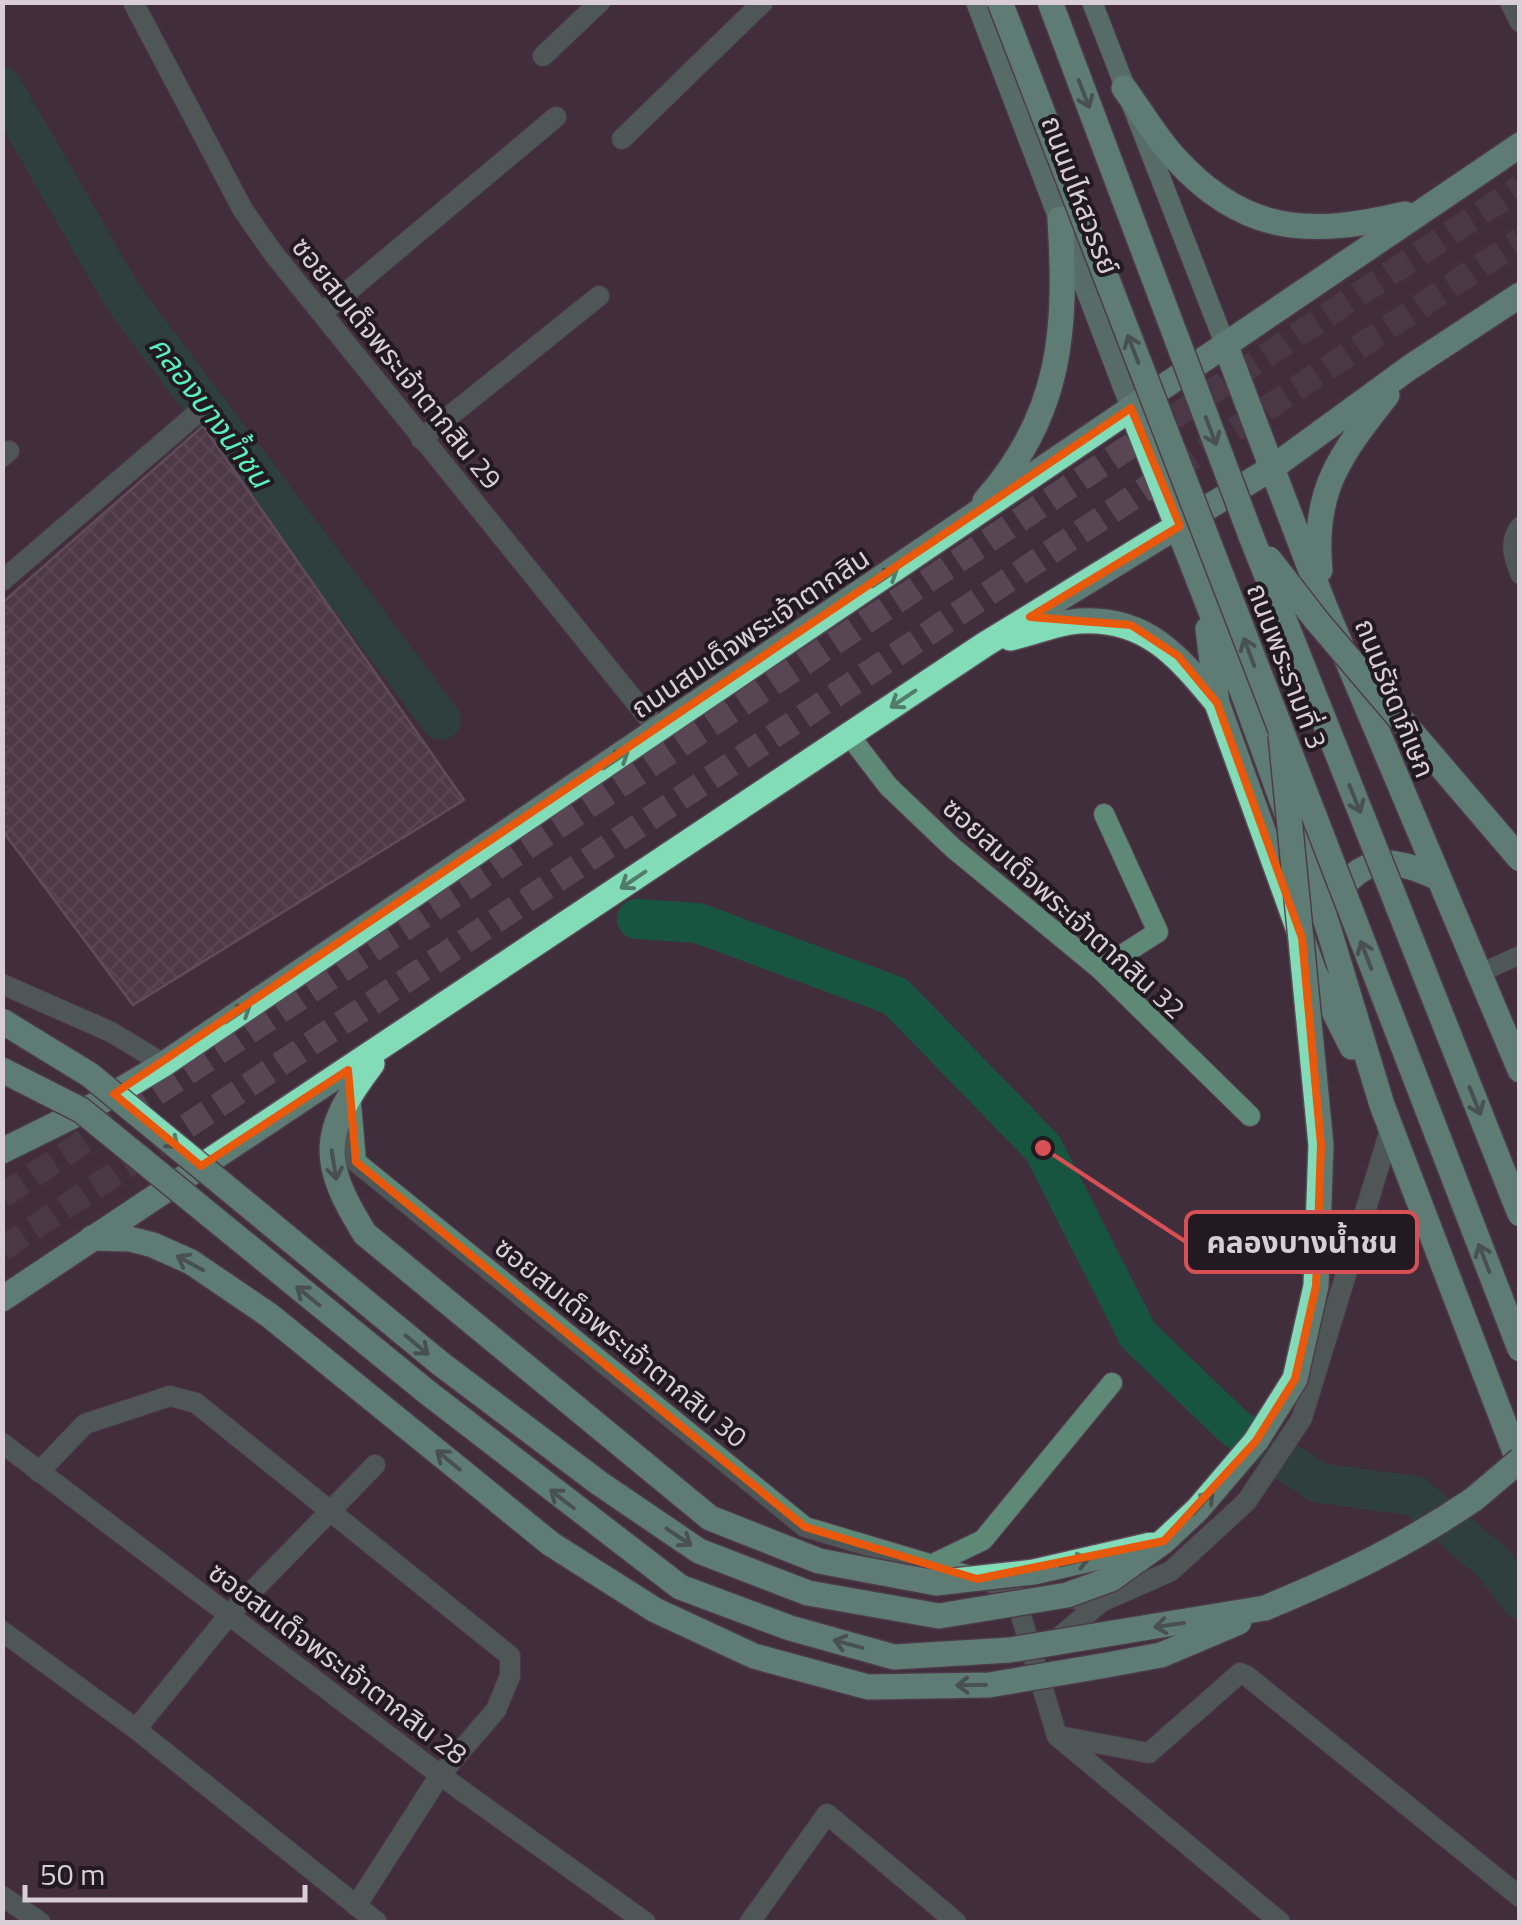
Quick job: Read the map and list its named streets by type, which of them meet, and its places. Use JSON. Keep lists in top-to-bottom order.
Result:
{
  "streets": {
    "main road": [
      "ถนนมไหสวรรย์",
      "ถนนสมเด็จพระเจ้าตากสิน",
      "ถนนพระรามที่ 3",
      "ถนนรัชดาภิเษก"
    ],
    "street": [
      "ซอยสมเด็จพระเจ้าตากสิน 29",
      "ซอยสมเด็จพระเจ้าตากสิน 32",
      "ซอยสมเด็จพระเจ้าตากสิน 30",
      "ซอยสมเด็จพระเจ้าตากสิน 28"
    ]
  },
  "crossings": [
    ["ถนนมไหสวรรย์", "ถนนสมเด็จพระเจ้าตากสิน"],
    ["ซอยสมเด็จพระเจ้าตากสิน 29", "ถนนสมเด็จพระเจ้าตากสิน"],
    ["ถนนสมเด็จพระเจ้าตากสิน", "ถนนรัชดาภิเษก"]
  ],
  "water": ["คลองบางน้ำชน"],
  "places": ["คลองบางน้ำชน"],
  "scale_bar": "50 m"
}
